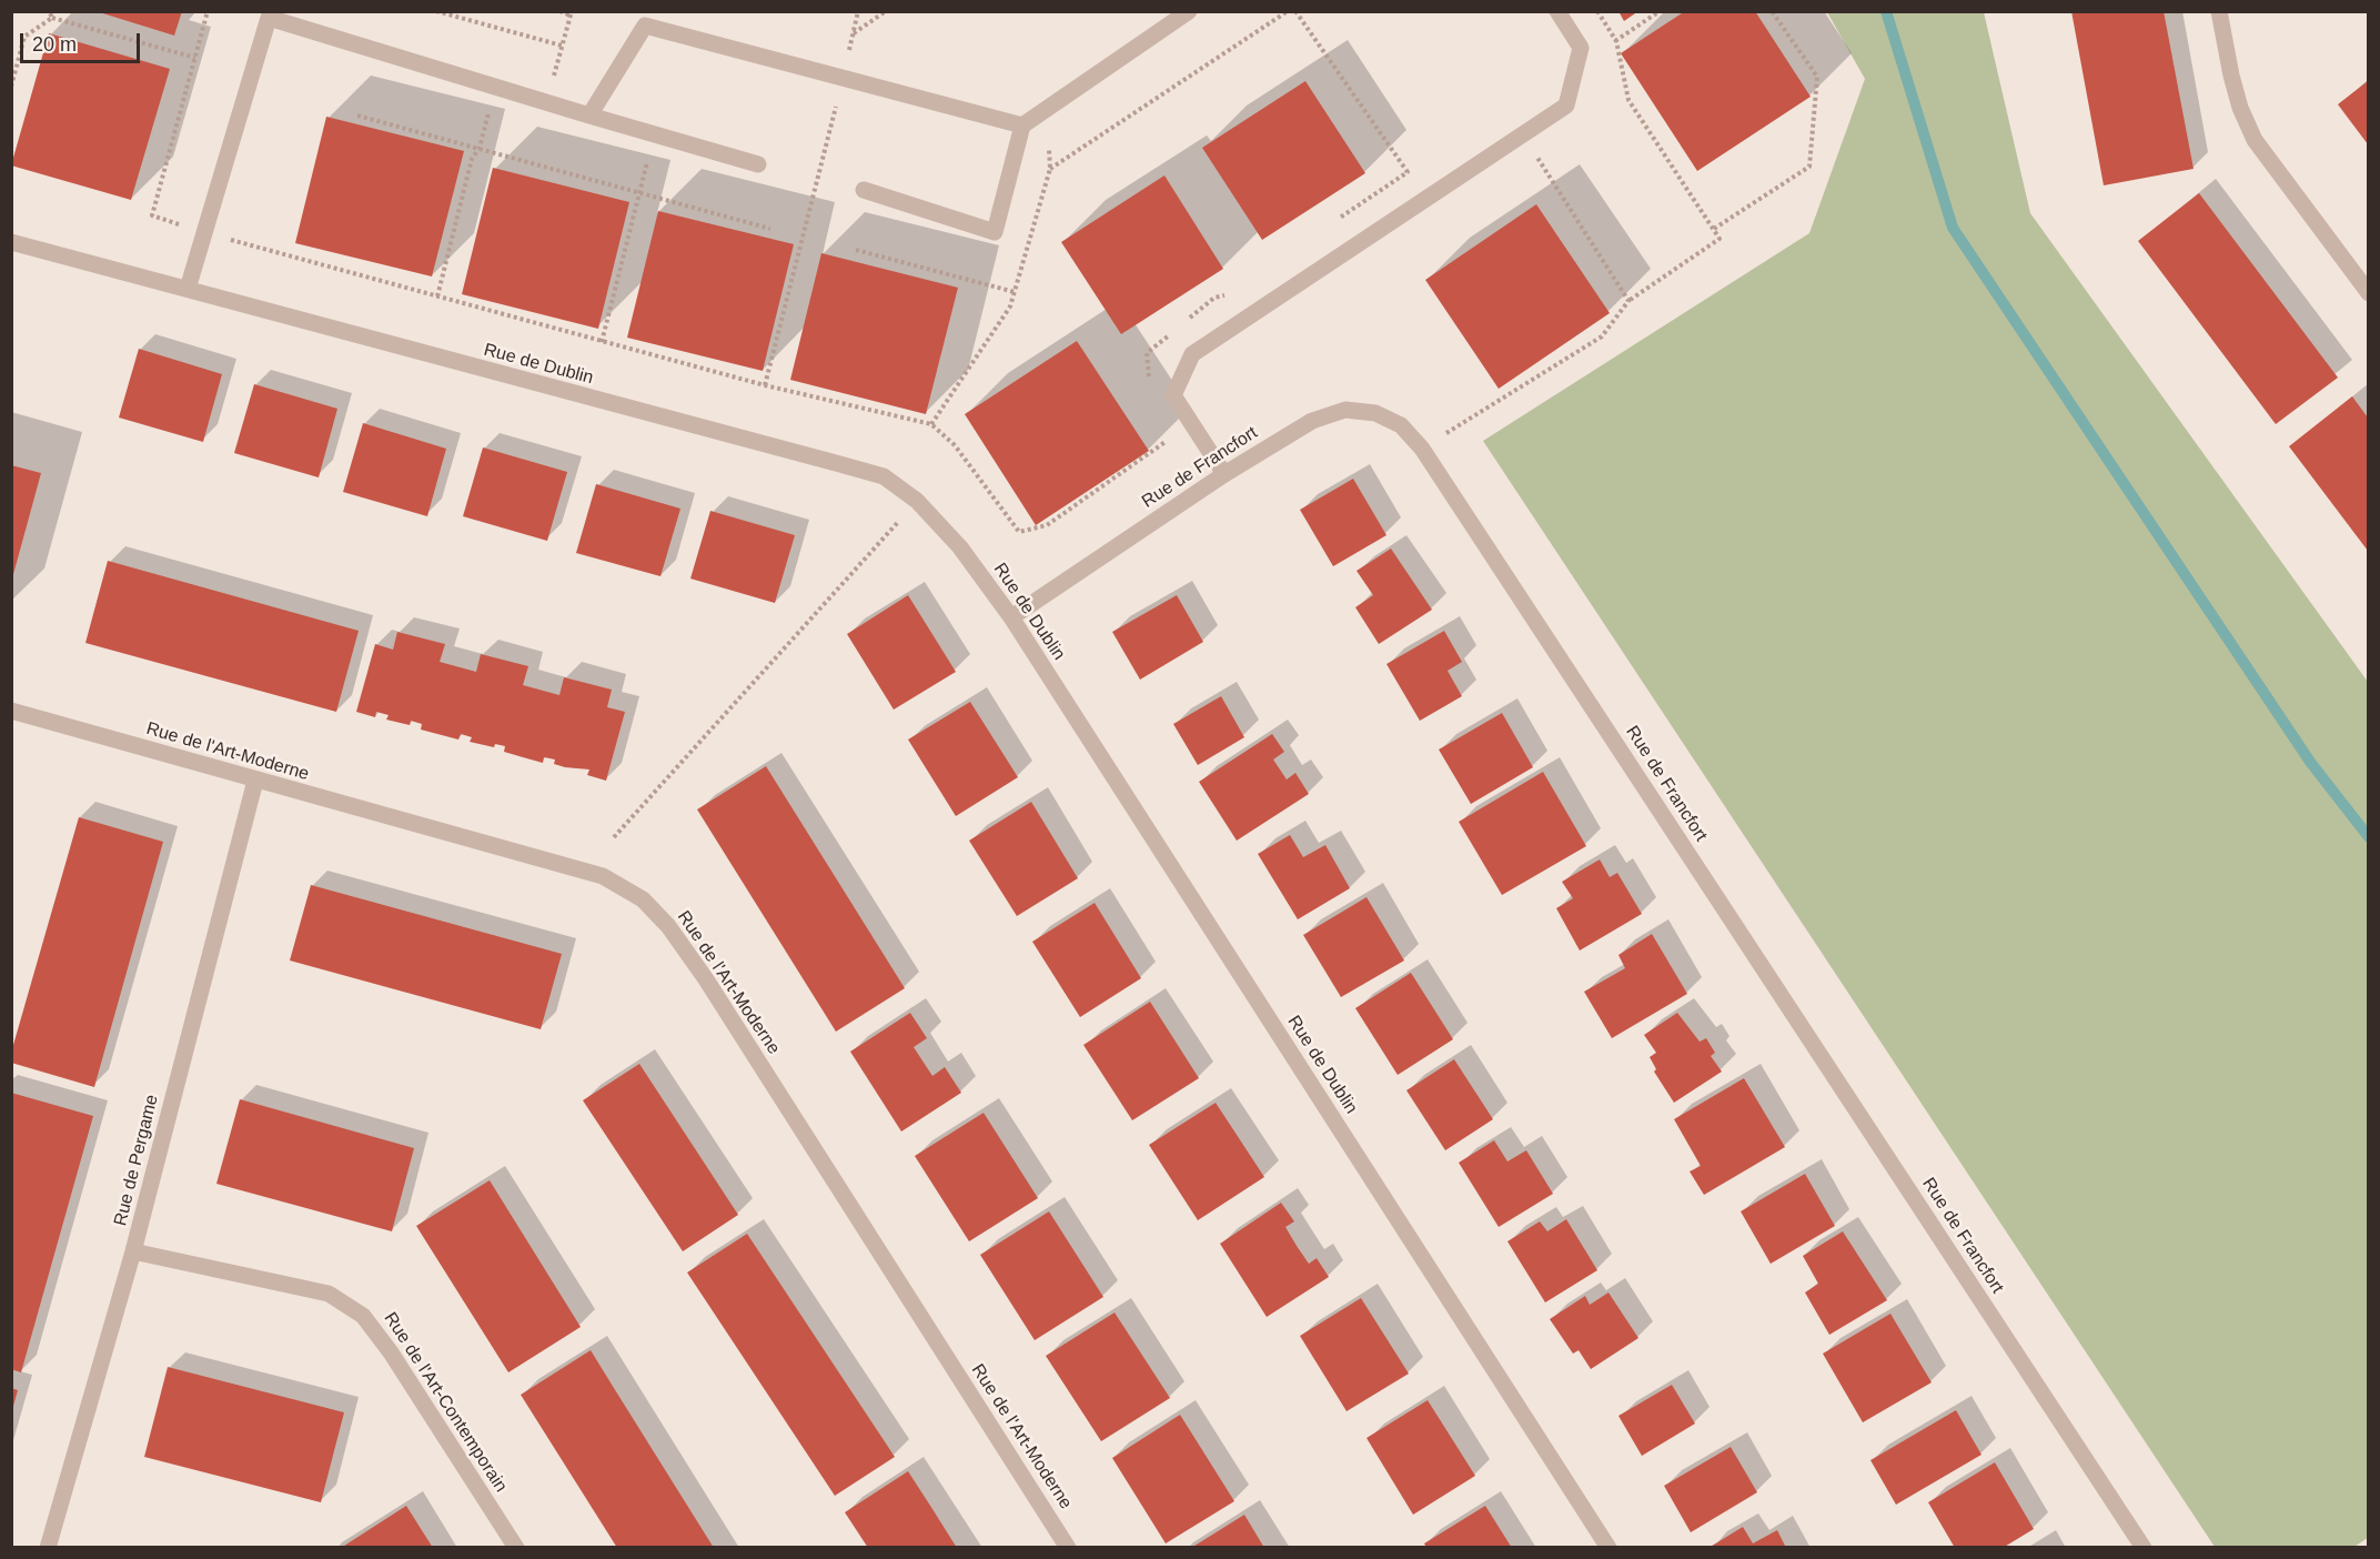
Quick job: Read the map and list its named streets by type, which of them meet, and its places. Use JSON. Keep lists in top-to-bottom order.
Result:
{
  "streets": {
    "street": [
      "Rue de Dublin",
      "Rue de Francfort",
      "Rue de l'Art-Moderne",
      "Rue de Pergame",
      "Rue de l'Art-Contemporain"
    ]
  },
  "crossings": [
    ["Rue de Dublin", "Rue de Francfort"],
    ["Rue de l'Art-Moderne", "Rue de Pergame"],
    ["Rue de Pergame", "Rue de l'Art-Contemporain"]
  ],
  "scale_bar": "20 m"
}
